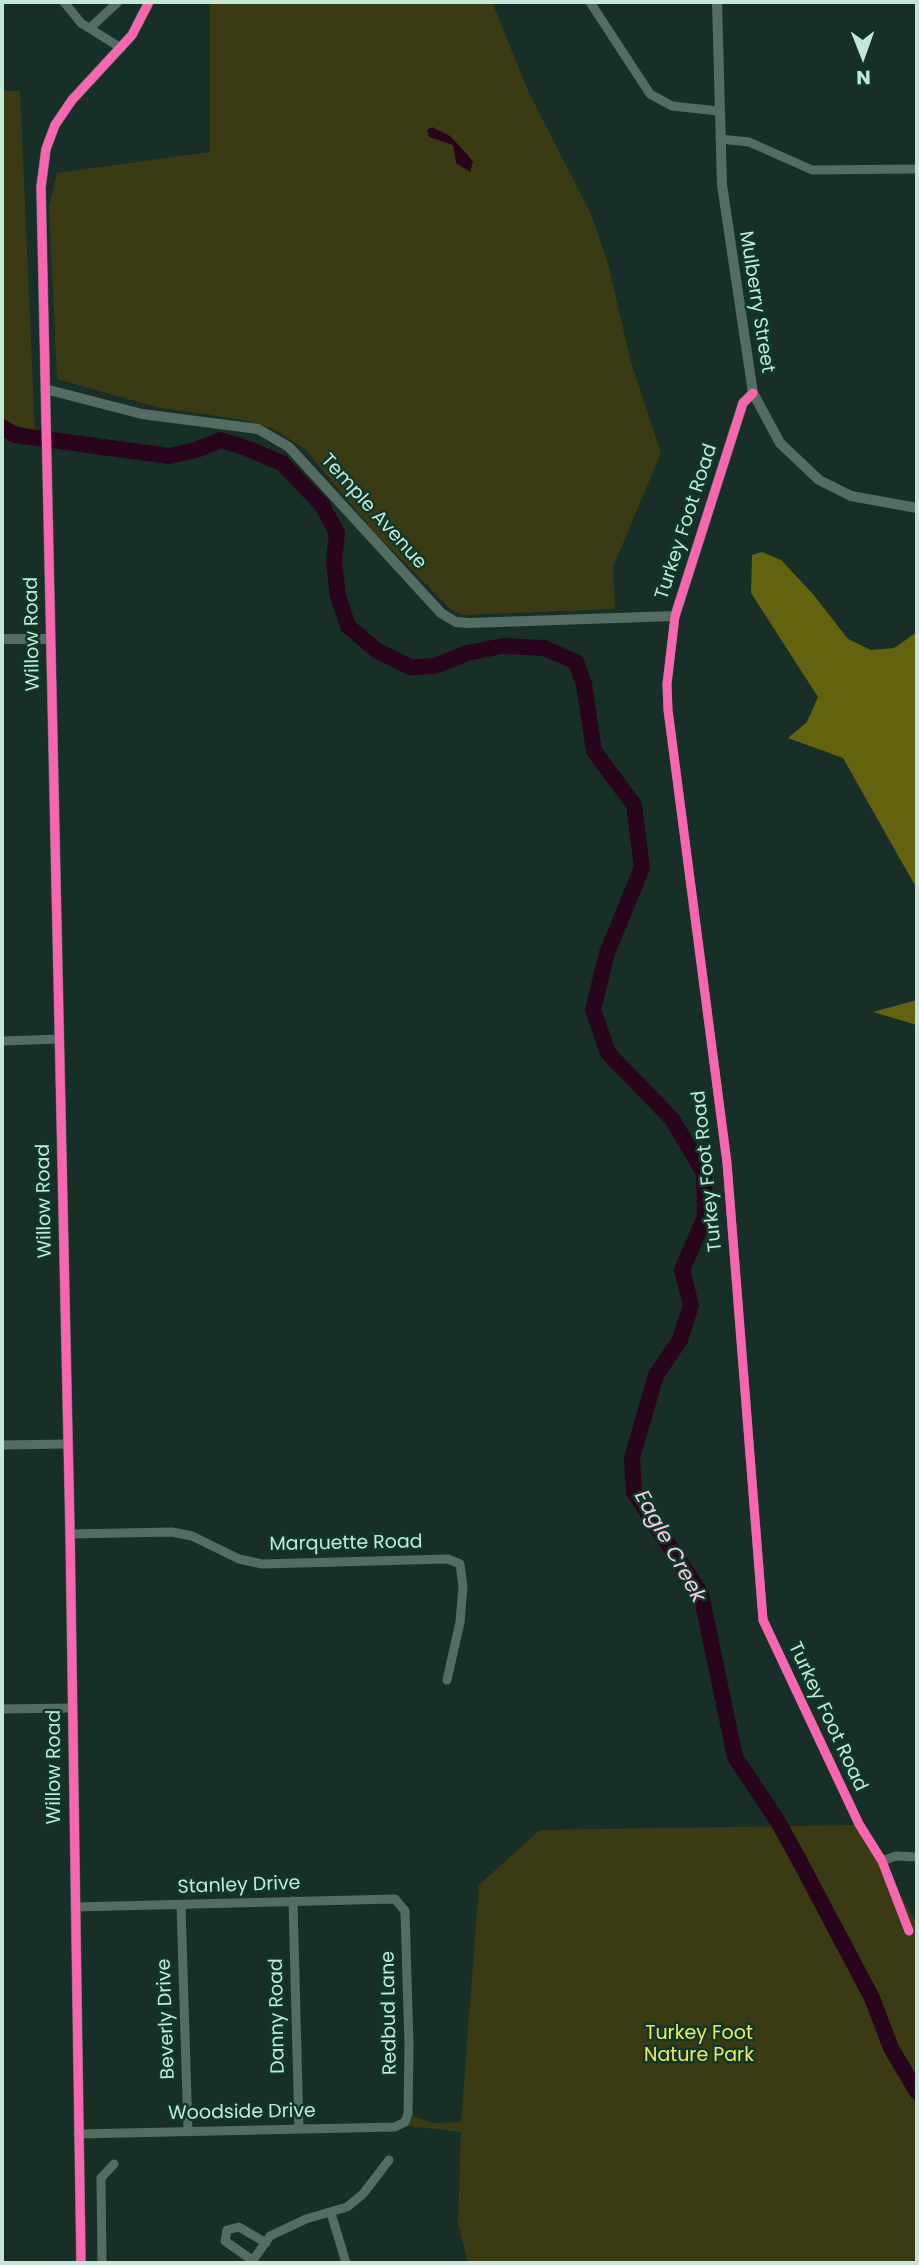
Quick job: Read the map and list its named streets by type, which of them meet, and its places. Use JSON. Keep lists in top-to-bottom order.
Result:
{
  "streets": {
    "street": [
      "Mulberry Street",
      "Temple Avenue",
      "Turkey Foot Road",
      "Willow Road",
      "Marquette Road",
      "Stanley Drive",
      "Redbud Lane",
      "Danny Road",
      "Beverly Drive",
      "Woodside Drive"
    ]
  },
  "crossings": [
    ["Mulberry Street", "Turkey Foot Road"],
    ["Temple Avenue", "Turkey Foot Road"],
    ["Temple Avenue", "Willow Road"],
    ["Willow Road", "Marquette Road"],
    ["Willow Road", "Stanley Drive"],
    ["Willow Road", "Woodside Drive"],
    ["Stanley Drive", "Redbud Lane"],
    ["Stanley Drive", "Danny Road"],
    ["Stanley Drive", "Beverly Drive"],
    ["Redbud Lane", "Woodside Drive"],
    ["Danny Road", "Woodside Drive"],
    ["Beverly Drive", "Woodside Drive"]
  ],
  "water": ["Eagle Creek"],
  "parks": ["Turkey Foot Nature Park"],
  "north": "bottom"
}
